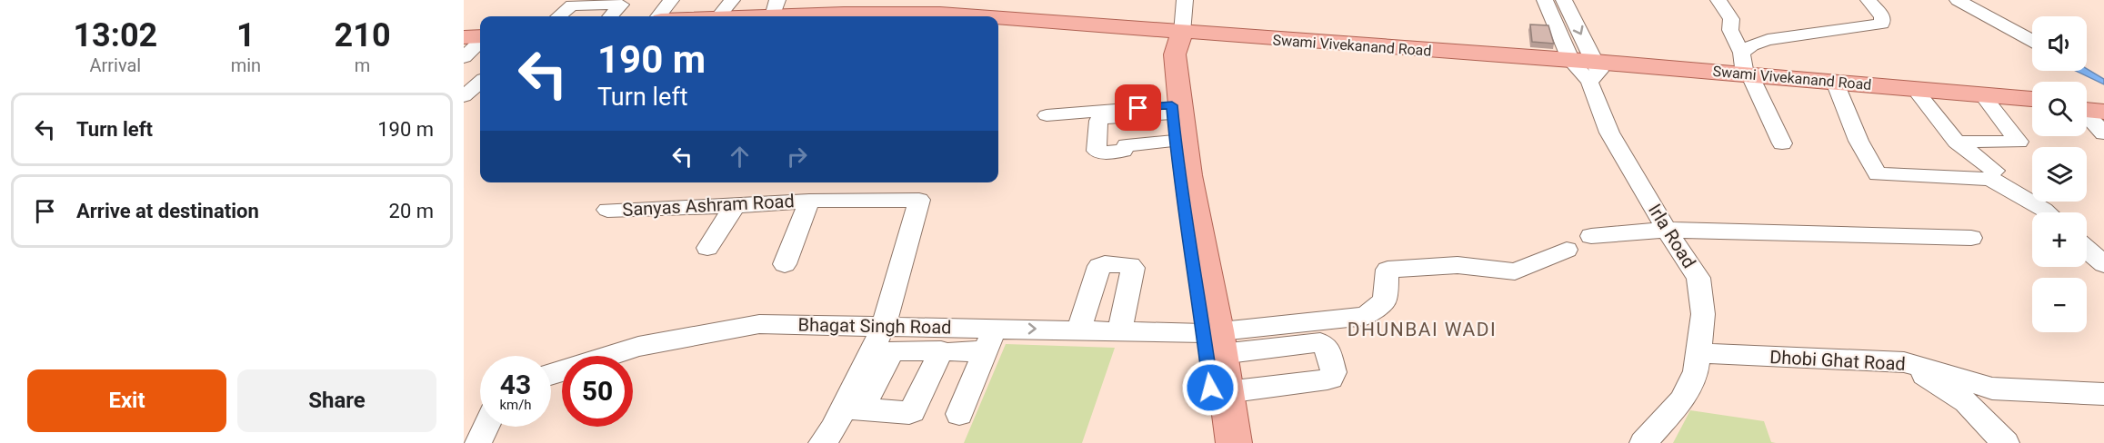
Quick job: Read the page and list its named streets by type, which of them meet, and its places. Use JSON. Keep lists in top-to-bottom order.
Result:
{
  "streets": {
    "main road": ["Swami Vivekanand Road"],
    "street": [
      "Sanyas Ashram Road",
      "Irla Road",
      "Bhagat Singh Road",
      "Dhobi Ghat Road"
    ]
  },
  "crossings": [
    ["Swami Vivekanand Road", "Irla Road"],
    ["Sanyas Ashram Road", "Bhagat Singh Road"],
    ["Irla Road", "Dhobi Ghat Road"]
  ],
  "districts": ["DHUNBAI WADI"],
  "page": {
    "eta": [
      "13:02",
      "Arrival",
      "1",
      "min",
      "210",
      "m"
    ],
    "map_buttons": ["+", "−"],
    "turn": ["190 m", "Turn left"],
    "list": [
      {
        "name": "Turn left",
        "value": "190 m"
      },
      {
        "name": "Arrive at destination",
        "value": "20 m"
      }
    ],
    "speed": "43 km/h",
    "limit": "50",
    "buttons": ["Exit", "Share"]
  }
}
